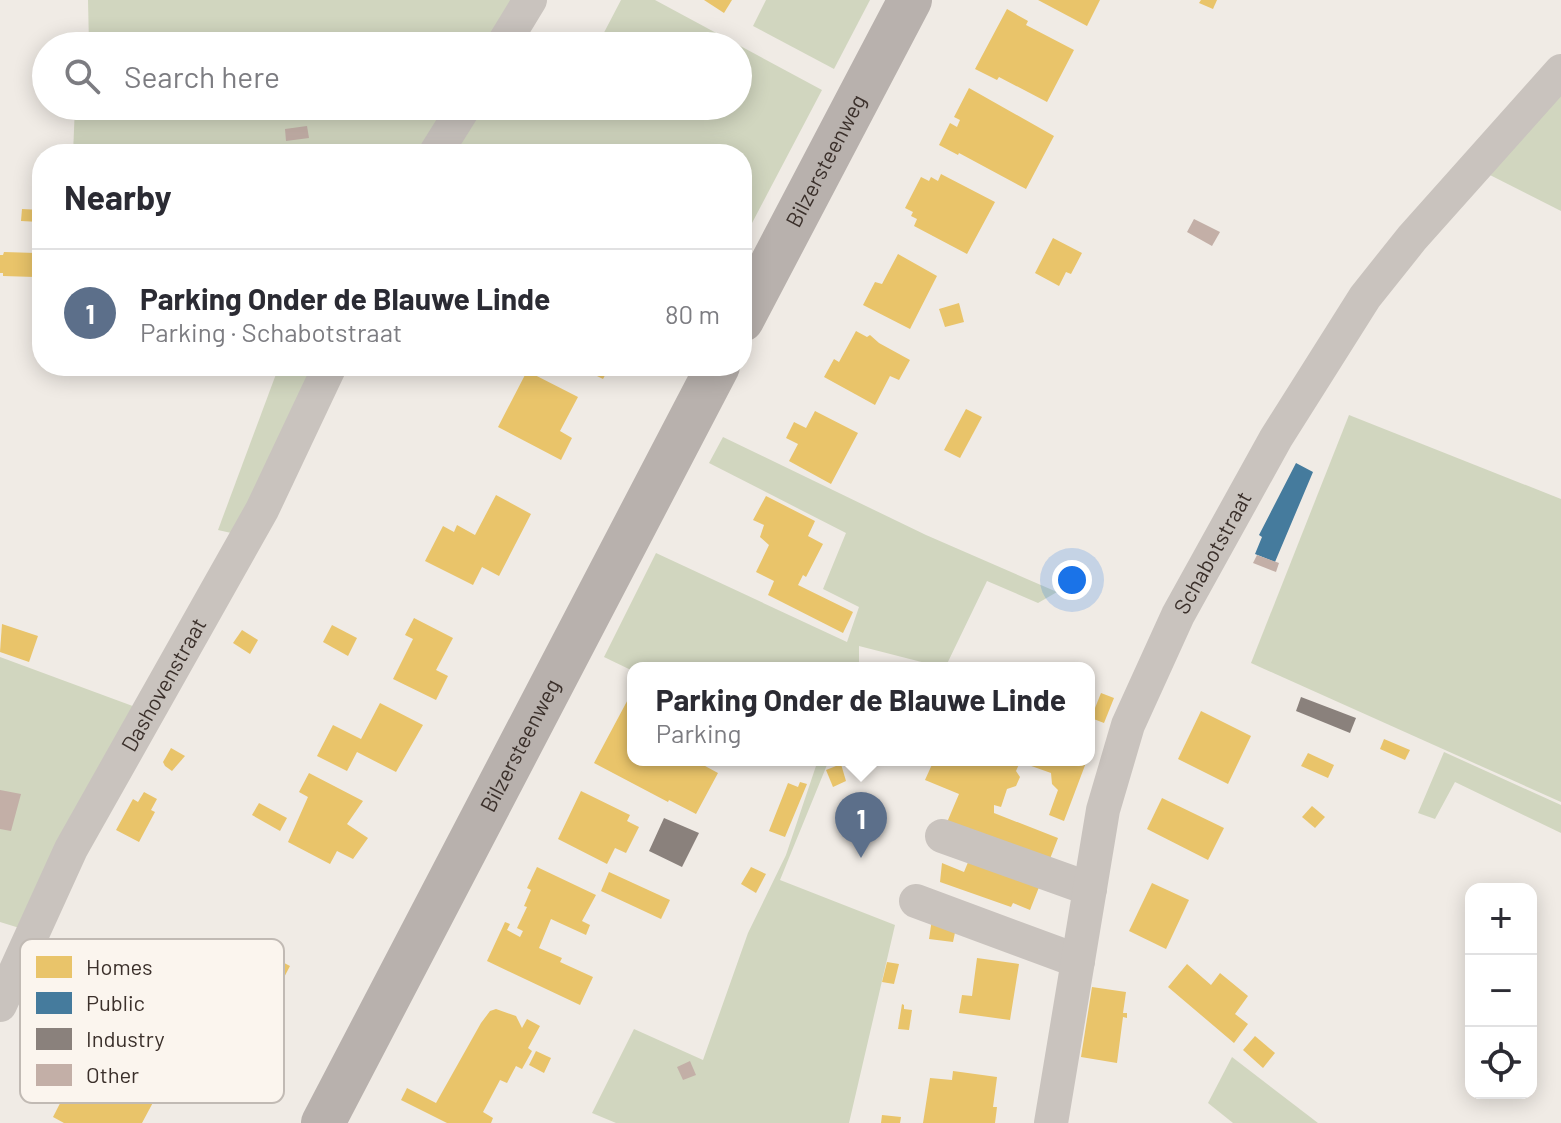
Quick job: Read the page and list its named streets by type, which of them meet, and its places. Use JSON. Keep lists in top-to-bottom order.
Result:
{
  "streets": {
    "main road": ["Bilzersteenweg"],
    "street": ["Schabotstraat", "Dashovenstraat"]
  },
  "legend": [
    "Homes",
    "Public",
    "Industry",
    "Other"
  ],
  "page": {
    "search": "Search here",
    "heading": "Nearby",
    "list": [
      {
        "mark": "1",
        "name": "Parking Onder de Blauwe Linde",
        "note": "Parking · Schabotstraat",
        "value": "80 m"
      }
    ],
    "popup": ["Parking Onder de Blauwe Linde", "Parking"],
    "pins": "1",
    "map_buttons": ["+", "−"]
  }
}
